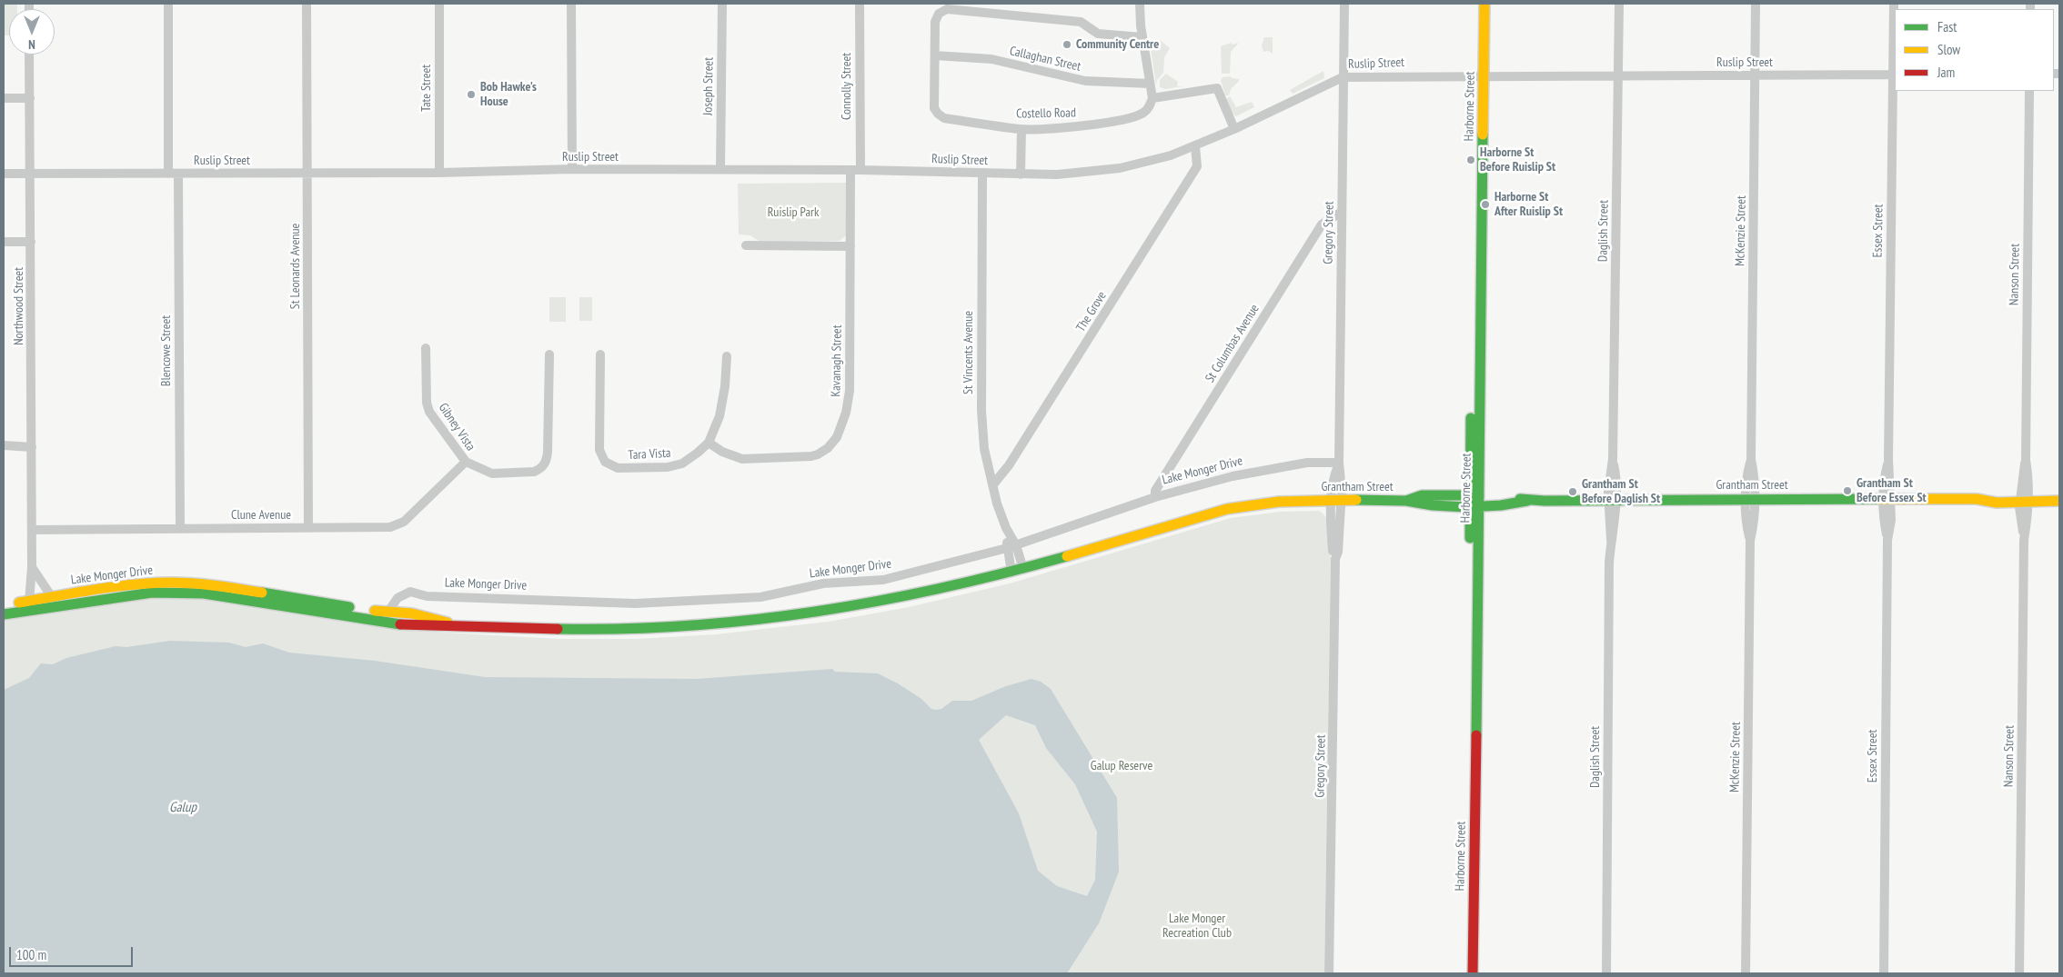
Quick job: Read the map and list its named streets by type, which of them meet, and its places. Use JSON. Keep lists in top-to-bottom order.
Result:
{
  "streets": {
    "main road": ["Harborne Street", "Lake Monger Drive", "Grantham Street"],
    "street": [
      "Callaghan Street",
      "Ruslip Street",
      "Joseph Street",
      "Connolly Street",
      "Tate Street",
      "Costello Road",
      "Daglish Street",
      "McKenzie Street",
      "Essex Street",
      "Gregory Street",
      "St Leonards Avenue",
      "Nanson Street",
      "Northwood Street",
      "The Grove",
      "St Columbas Avenue",
      "Blencowe Street",
      "St Vincents Avenue",
      "Kavanagh Street",
      "Gibney Vista",
      "Tara Vista",
      "Clune Avenue"
    ]
  },
  "crossings": [
    ["Callaghan Street", "Costello Road"],
    ["Ruslip Street", "Joseph Street"],
    ["Ruslip Street", "Connolly Street"],
    ["Ruslip Street", "Tate Street"],
    ["Ruslip Street", "Harborne Street"],
    ["Ruslip Street", "Daglish Street"],
    ["Ruslip Street", "McKenzie Street"],
    ["Ruslip Street", "Essex Street"],
    ["Ruslip Street", "Gregory Street"],
    ["Ruslip Street", "St Leonards Avenue"],
    ["Ruslip Street", "Northwood Street"],
    ["Ruslip Street", "The Grove"],
    ["Ruslip Street", "Blencowe Street"],
    ["Ruslip Street", "St Vincents Avenue"],
    ["Ruslip Street", "Kavanagh Street"],
    ["Connolly Street", "Kavanagh Street"],
    ["Harborne Street", "Grantham Street"],
    ["Daglish Street", "Grantham Street"],
    ["McKenzie Street", "Grantham Street"],
    ["Essex Street", "Grantham Street"],
    ["Gregory Street", "St Columbas Avenue"],
    ["Gregory Street", "Lake Monger Drive"],
    ["Gregory Street", "Grantham Street"],
    ["St Leonards Avenue", "Clune Avenue"],
    ["Nanson Street", "Grantham Street"],
    ["Northwood Street", "Lake Monger Drive"],
    ["Northwood Street", "Clune Avenue"],
    ["The Grove", "St Vincents Avenue"],
    ["St Columbas Avenue", "Lake Monger Drive"],
    ["Blencowe Street", "Clune Avenue"],
    ["St Vincents Avenue", "Lake Monger Drive"],
    ["Kavanagh Street", "Tara Vista"],
    ["Gibney Vista", "Clune Avenue"],
    ["Lake Monger Drive", "Grantham Street"]
  ],
  "water": ["Galup"],
  "parks": ["Ruislip Park", "Galup Reserve", "Lake Monger Recreation Club"],
  "places": [
    "Community Centre",
    "Bob Hawke's House",
    "Harborne St Before Ruislip St",
    "Harborne St After Ruislip St",
    "Grantham St Before Essex St",
    "Grantham St Before Daglish St"
  ],
  "legend": ["Fast", "Slow", "Jam"],
  "scale_bar": "100 m",
  "north": "bottom"
}
